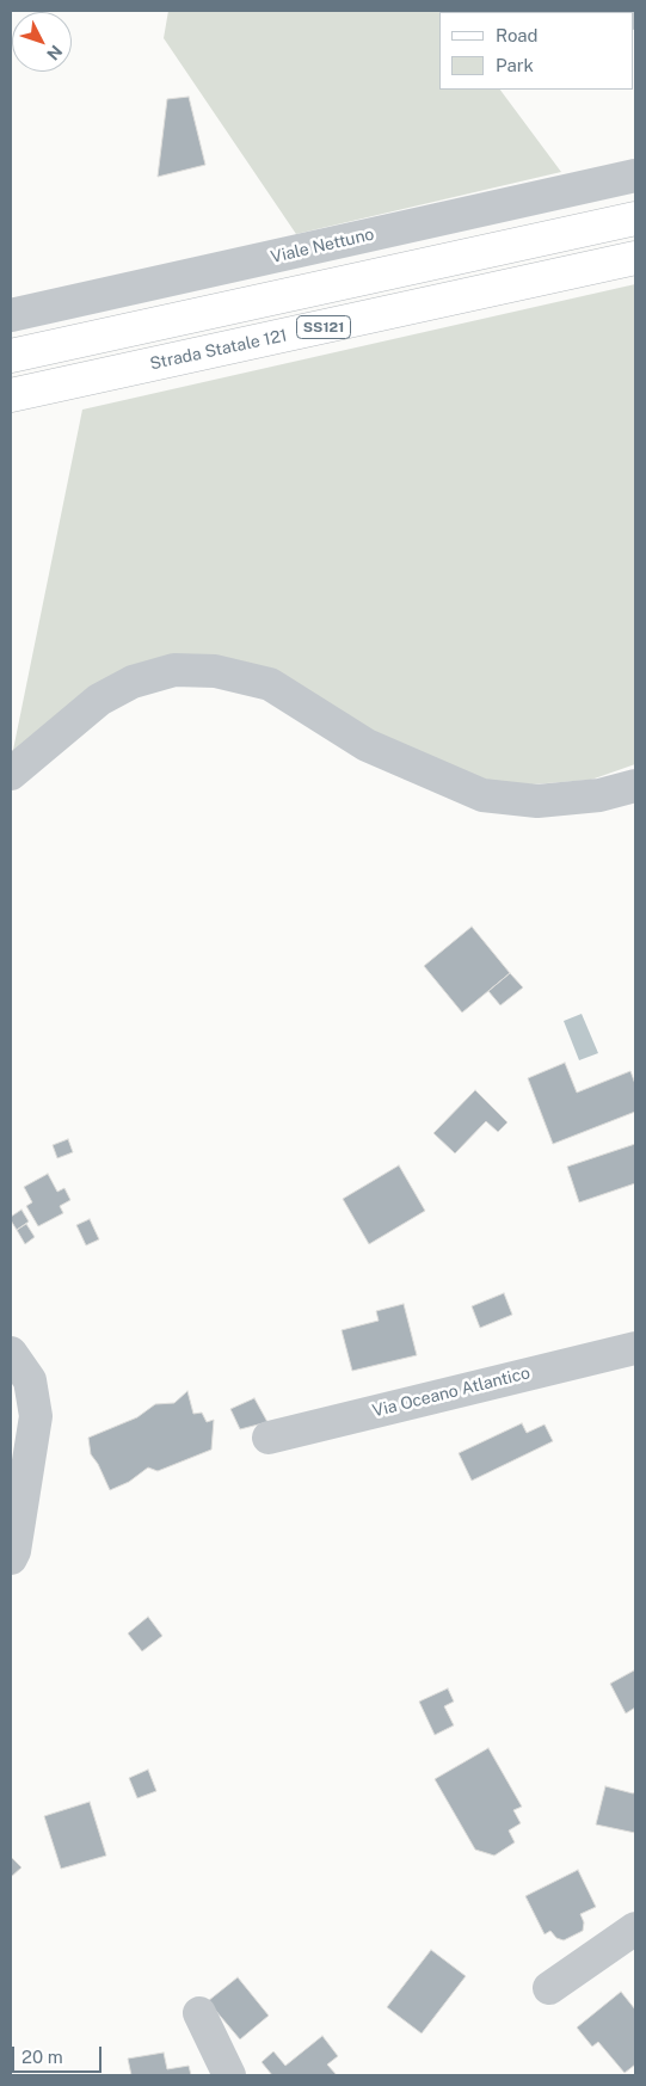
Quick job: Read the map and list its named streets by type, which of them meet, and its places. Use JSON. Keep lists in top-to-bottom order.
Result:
{
  "streets": {
    "main road": ["SS121", "Strada Statale 121"],
    "street": ["Viale Nettuno", "Via Oceano Atlantico"]
  },
  "legend": ["Road", "Park"],
  "scale_bar": "20 m",
  "north": "bottom right"
}
